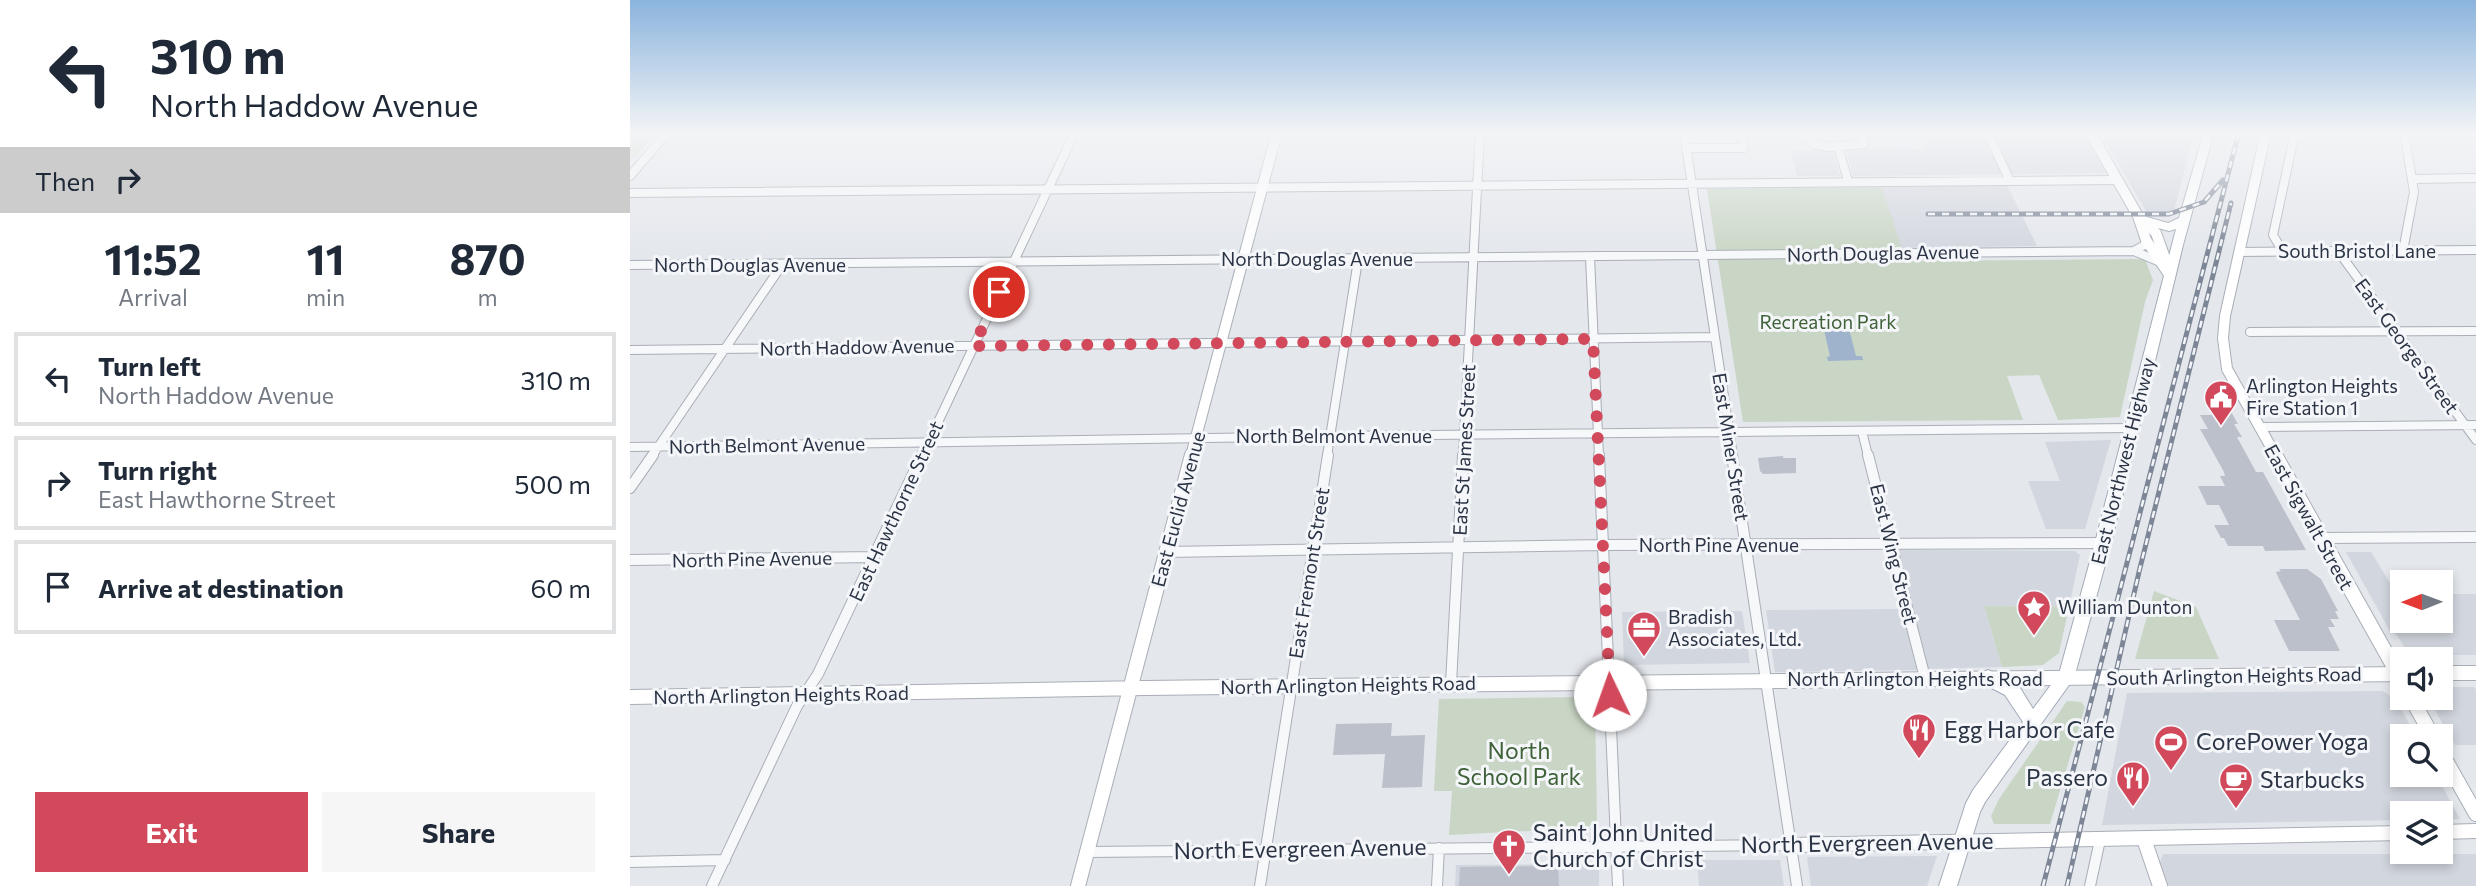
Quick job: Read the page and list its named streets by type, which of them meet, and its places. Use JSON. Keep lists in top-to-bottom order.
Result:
{
  "streets": {
    "main road": ["East Northwest Highway"],
    "street": [
      "South Bristol Lane",
      "North Douglas Avenue",
      "East George Street",
      "North Haddow Avenue",
      "North Belmont Avenue",
      "East Miner Street",
      "East St James Street",
      "East Euclid Avenue",
      "East Hawthorne Street",
      "East Sigwalt Street",
      "North Pine Avenue",
      "East Wing Street",
      "East Fremont Street",
      "South Arlington Heights Road",
      "North Arlington Heights Road",
      "North Evergreen Avenue"
    ]
  },
  "crossings": [
    ["South Bristol Lane", "East George Street"],
    ["South Bristol Lane", "East Sigwalt Street"],
    ["North Douglas Avenue", "East Miner Street"],
    ["North Douglas Avenue", "East St James Street"],
    ["North Douglas Avenue", "East Euclid Avenue"],
    ["North Douglas Avenue", "East Hawthorne Street"],
    ["North Douglas Avenue", "East Fremont Street"],
    ["North Haddow Avenue", "East Miner Street"],
    ["North Haddow Avenue", "East St James Street"],
    ["North Haddow Avenue", "East Euclid Avenue"],
    ["North Haddow Avenue", "East Hawthorne Street"],
    ["North Haddow Avenue", "East Fremont Street"],
    ["North Belmont Avenue", "East Miner Street"],
    ["North Belmont Avenue", "East St James Street"],
    ["North Belmont Avenue", "East Northwest Highway"],
    ["North Belmont Avenue", "East Euclid Avenue"],
    ["North Belmont Avenue", "East Hawthorne Street"],
    ["North Belmont Avenue", "East Wing Street"],
    ["North Belmont Avenue", "East Fremont Street"],
    ["East Miner Street", "North Pine Avenue"],
    ["East Miner Street", "North Arlington Heights Road"],
    ["East Miner Street", "North Evergreen Avenue"],
    ["East St James Street", "North Pine Avenue"],
    ["East St James Street", "North Arlington Heights Road"],
    ["East Northwest Highway", "North Pine Avenue"],
    ["East Northwest Highway", "South Arlington Heights Road"],
    ["East Northwest Highway", "North Arlington Heights Road"],
    ["East Northwest Highway", "North Evergreen Avenue"],
    ["East Euclid Avenue", "North Pine Avenue"],
    ["East Euclid Avenue", "North Arlington Heights Road"],
    ["East Euclid Avenue", "North Evergreen Avenue"],
    ["East Hawthorne Street", "North Pine Avenue"],
    ["East Hawthorne Street", "North Arlington Heights Road"],
    ["North Pine Avenue", "East Wing Street"],
    ["North Pine Avenue", "East Fremont Street"],
    ["East Wing Street", "North Arlington Heights Road"],
    ["East Fremont Street", "North Arlington Heights Road"],
    ["East Fremont Street", "North Evergreen Avenue"],
    ["South Arlington Heights Road", "North Arlington Heights Road"]
  ],
  "parks": ["Recreation Park", "North School Park"],
  "places": {
    "public building": ["Arlington Heights Fire Station 1"],
    "place": ["William Dunton"],
    "office": ["Bradish Associates, Ltd."],
    "restaurant": ["Egg Harbor Cafe", "Passero"],
    "sports": ["CorePower Yoga"],
    "cafe": ["Starbucks"],
    "church": ["Saint John United Church of Christ"]
  },
  "north": "left",
  "page": {
    "turn": ["310 m", "North Haddow Avenue"],
    "then": "Then",
    "eta": [
      "11:52",
      "Arrival",
      "11",
      "min",
      "870",
      "m"
    ],
    "list": [
      {
        "name": "Turn left",
        "note": "North Haddow Avenue",
        "value": "310 m"
      },
      {
        "name": "Turn right",
        "note": "East Hawthorne Street",
        "value": "500 m"
      },
      {
        "name": "Arrive at destination",
        "value": "60 m"
      }
    ],
    "buttons": ["Exit", "Share"]
  }
}
